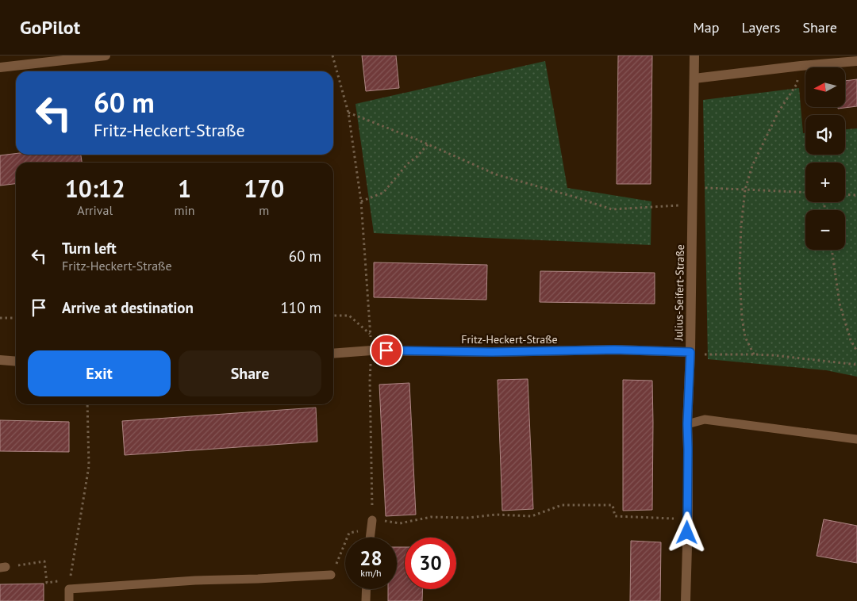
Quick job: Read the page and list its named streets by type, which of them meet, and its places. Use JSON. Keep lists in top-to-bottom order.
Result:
{
  "streets": {
    "street": ["Julius-Seifert-Straße", "Fritz-Heckert-Straße"]
  },
  "crossings": [
    ["Julius-Seifert-Straße", "Fritz-Heckert-Straße"]
  ],
  "north": "left",
  "page": {
    "header": "GoPilot",
    "nav": ["Map", "Layers", "Share"],
    "map_buttons": ["+", "−"],
    "turn": ["60 m", "Fritz-Heckert-Straße"],
    "eta": [
      "10:12",
      "Arrival",
      "1",
      "min",
      "170",
      "m"
    ],
    "list": [
      {
        "name": "Turn left",
        "note": "Fritz-Heckert-Straße",
        "value": "60 m"
      },
      {
        "name": "Arrive at destination",
        "value": "110 m"
      }
    ],
    "buttons": ["Exit", "Share"],
    "speed": "28 km/h",
    "limit": "30"
  }
}
